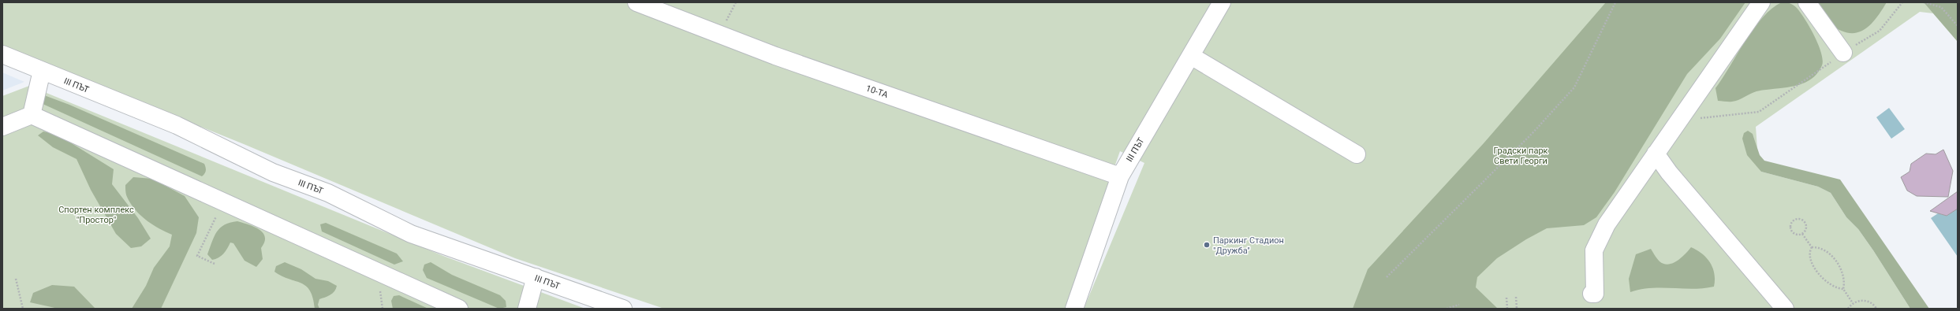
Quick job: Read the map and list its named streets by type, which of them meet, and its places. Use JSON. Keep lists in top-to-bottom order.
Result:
{
  "streets": {
    "street": ["ІІІ ПЪТ", "10-ТА"]
  },
  "crossings": [
    ["ІІІ ПЪТ", "10-ТА"]
  ],
  "parks": ["Градски парк Свети Георги", "Спортен комплекс \"Простор\""],
  "places": ["Паркинг Стадион \"Дружба\""]
}
